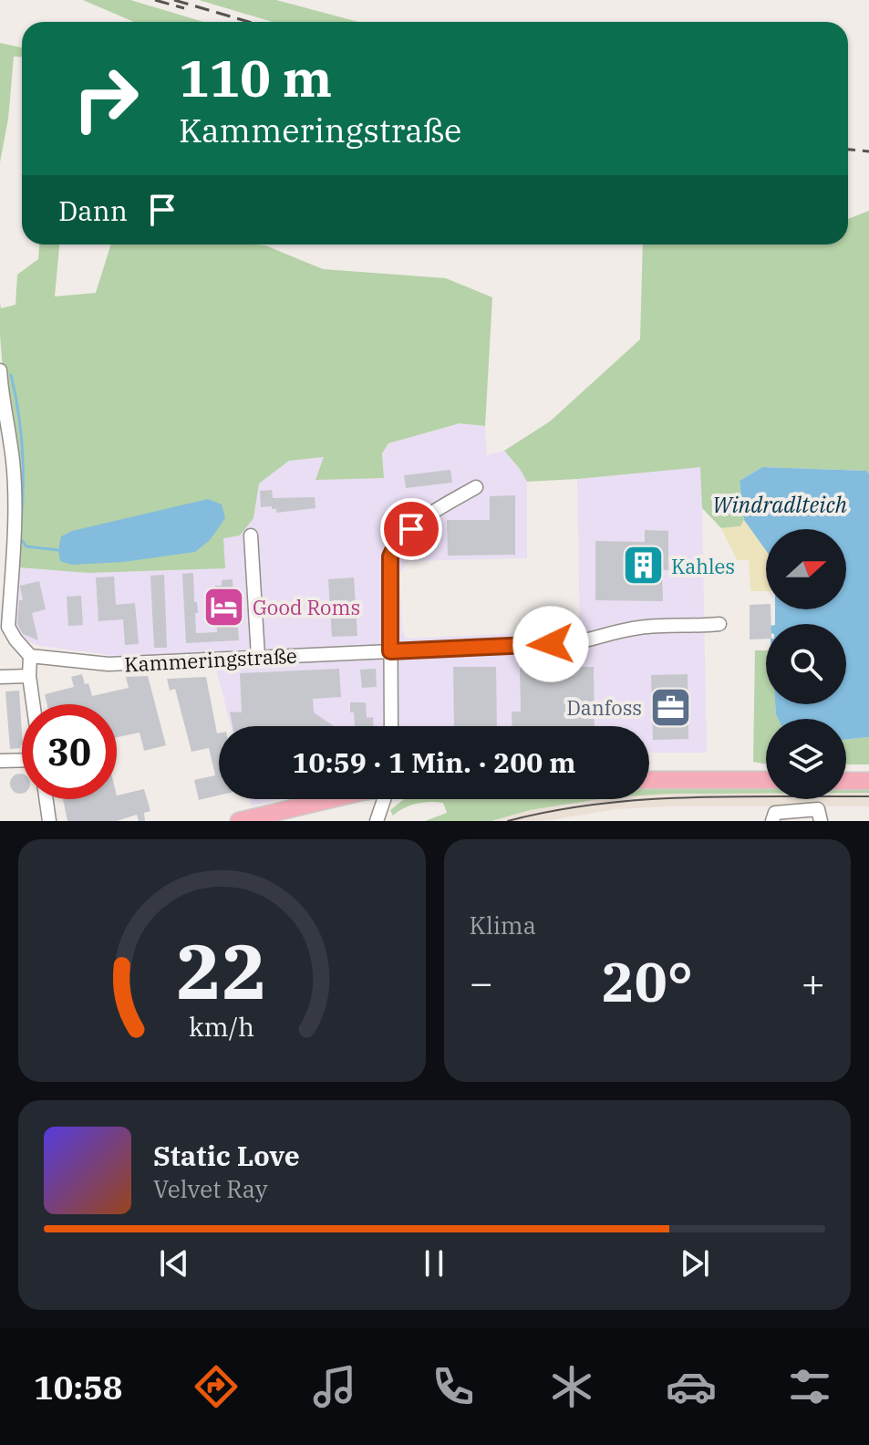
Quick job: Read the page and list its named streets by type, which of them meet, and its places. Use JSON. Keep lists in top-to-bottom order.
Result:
{
  "streets": {
    "street": ["Kammeringstraße"]
  },
  "water": ["Windradlteich"],
  "places": {
    "building": ["Kahles"],
    "hotel": ["Good Roms"],
    "office": ["Danfoss"]
  },
  "north": "right",
  "page": {
    "turn": ["110 m", "Kammeringstraße"],
    "then": "Dann",
    "limit": "30",
    "trip": "10:59 · 1 Min. · 200 m",
    "tile": "Klima",
    "heat": ["−", "20°", "+"],
    "song": ["Static Love", "Velvet Ray"],
    "tabs": "10:58",
    "gauge": ["22", "km/h"]
  }
}
